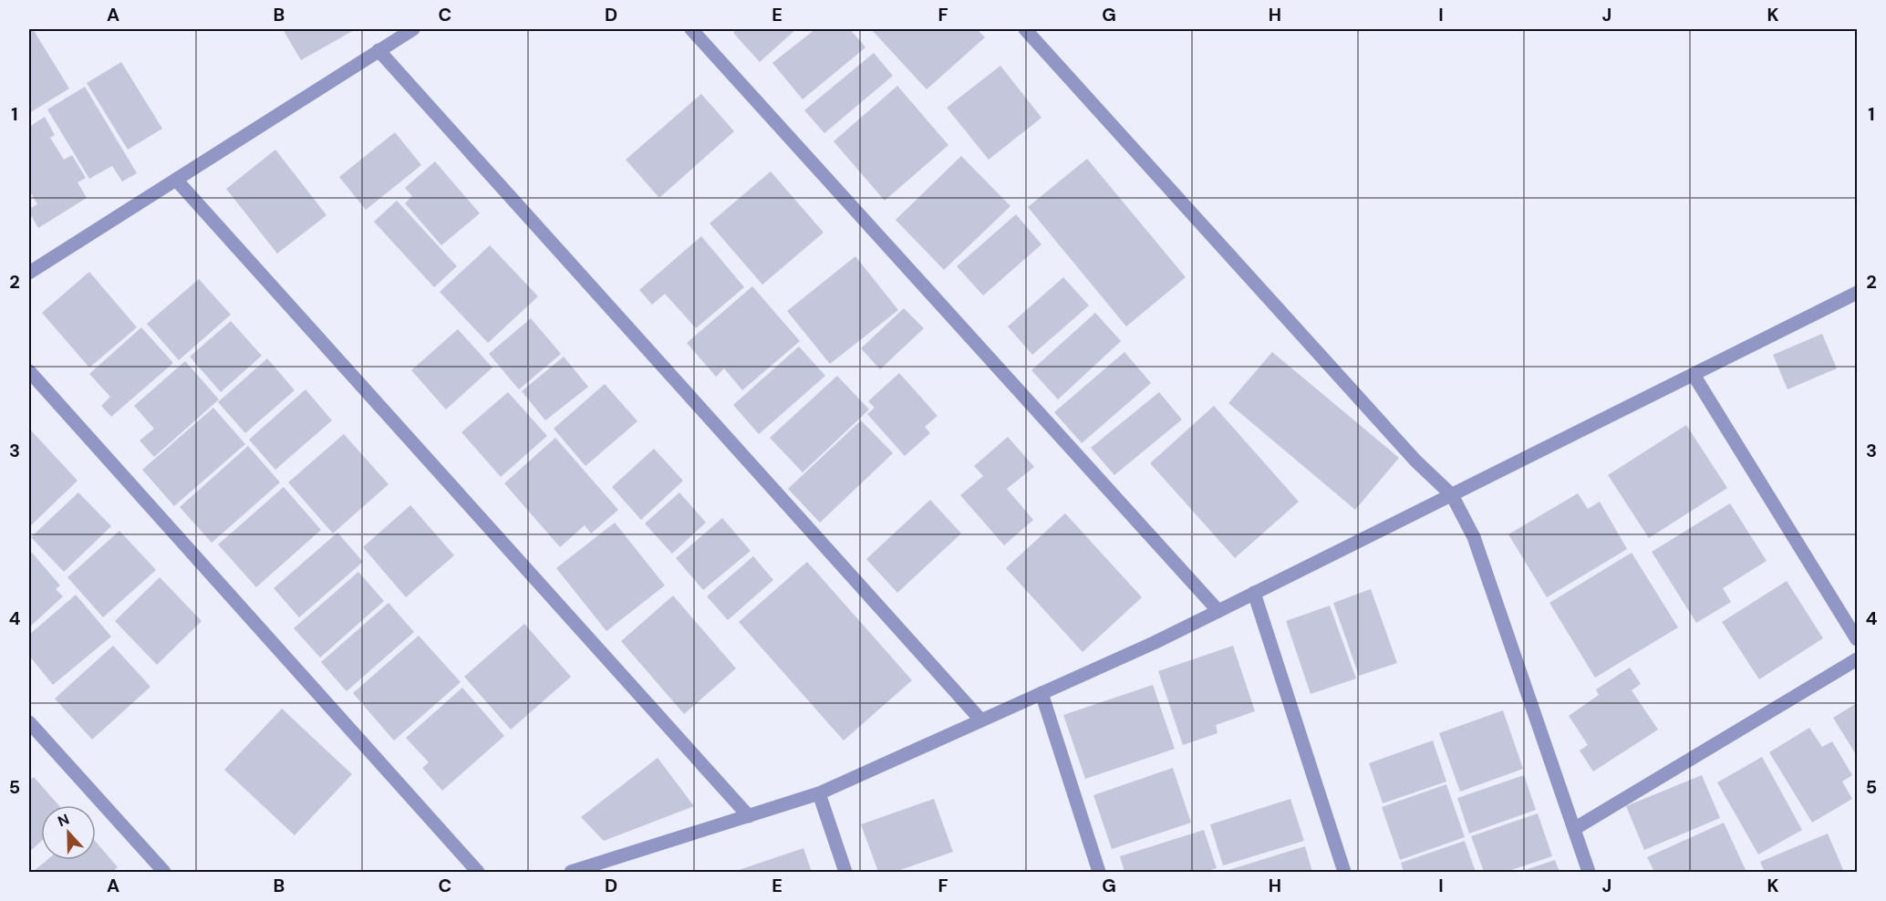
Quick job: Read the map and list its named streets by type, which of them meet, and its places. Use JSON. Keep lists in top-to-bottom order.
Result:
{
  "north": "top",
  "grid": {
    "columns": [
      "A",
      "B",
      "C",
      "D",
      "E",
      "F",
      "G",
      "H",
      "I",
      "J",
      "K"
    ],
    "rows": [
      "1",
      "2",
      "3",
      "4",
      "5"
    ]
  }
}
